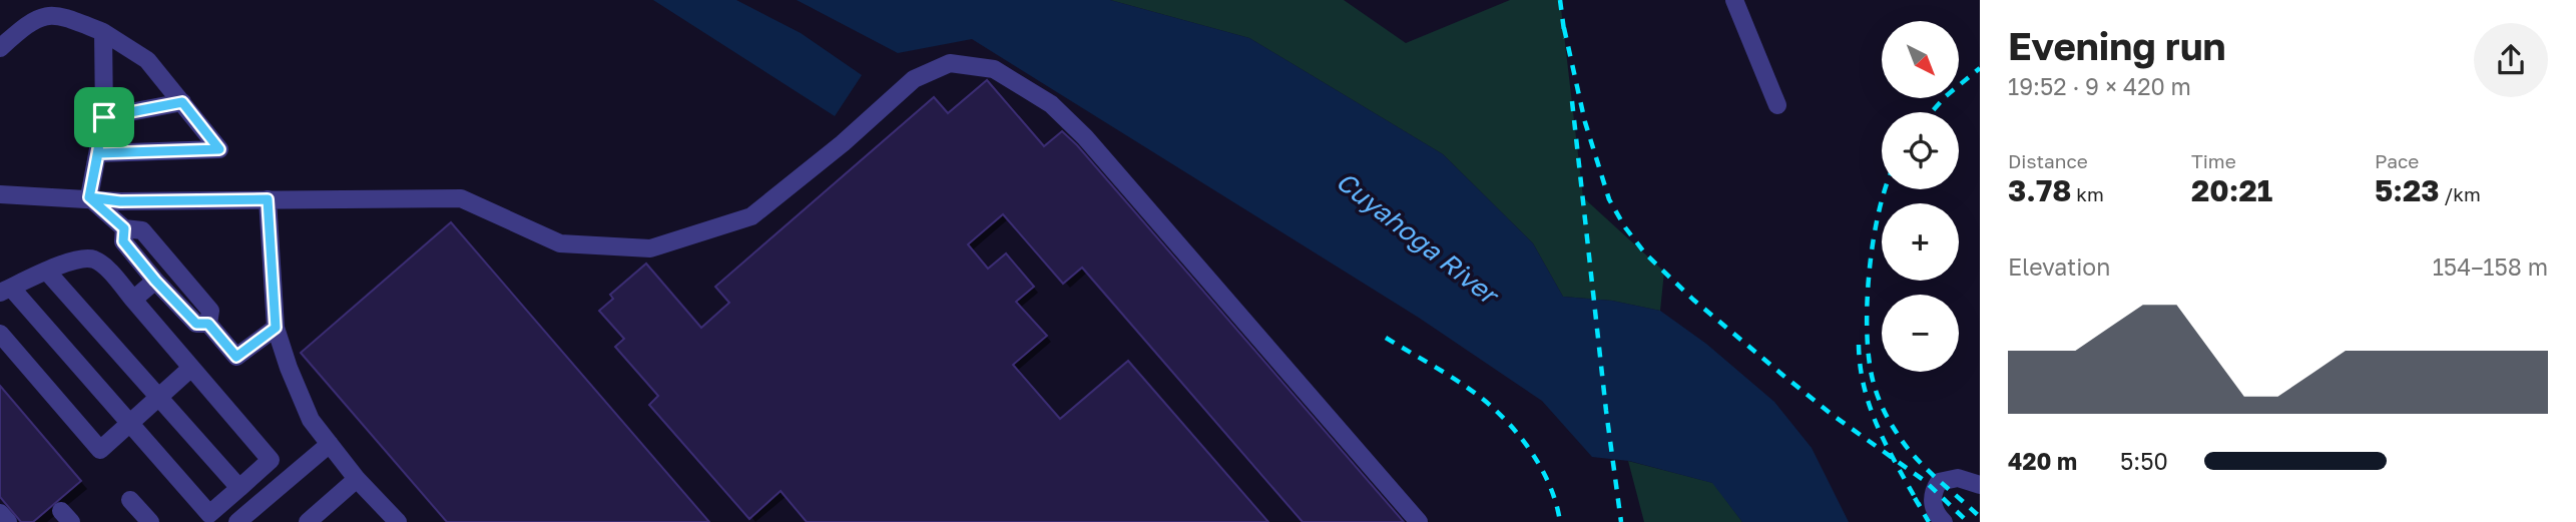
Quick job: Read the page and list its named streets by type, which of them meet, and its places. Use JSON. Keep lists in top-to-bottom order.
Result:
{
  "water": ["Cuyahoga River"],
  "north": "bottom right",
  "page": {
    "heading": ["Evening run", "19:52 · 9 × 420 m"],
    "map_buttons": ["+", "−"],
    "stats": [
      ["Distance", "3.78 km"],
      ["Time", "20:21"],
      ["Pace", "5:23 /km"]
    ],
    "chart": ["Elevation", "154–158 m"],
    "list": [
      {
        "name": "420 m",
        "note": "5:50"
      }
    ]
  }
}
